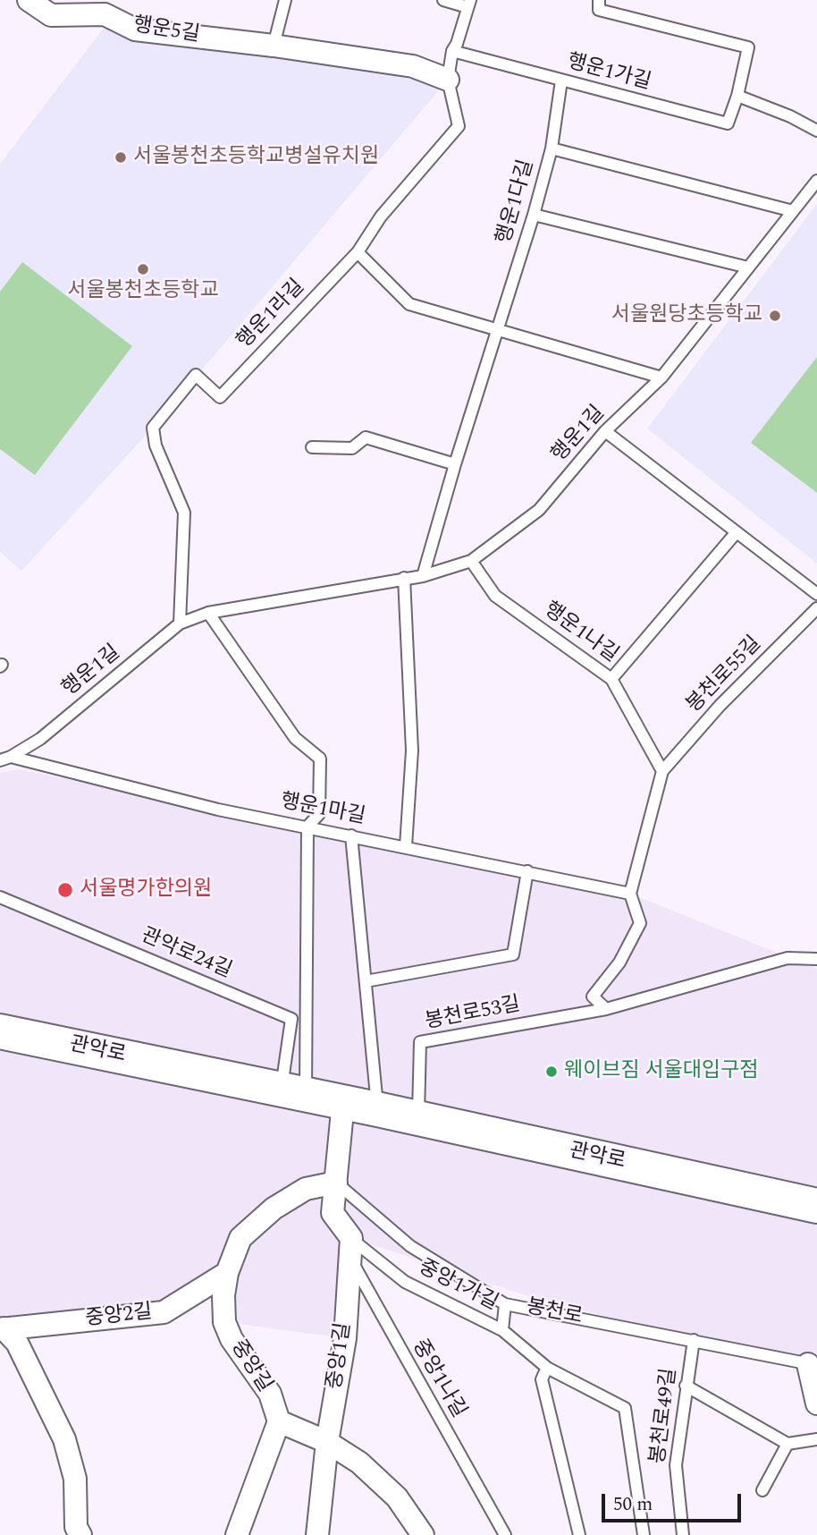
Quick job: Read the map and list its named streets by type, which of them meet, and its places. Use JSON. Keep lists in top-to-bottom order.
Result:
{
  "streets": {
    "main road": ["관악로"],
    "street": [
      "행운5길",
      "봉천로",
      "중앙2길",
      "중앙1길",
      "중앙길"
    ],
    "lane": [
      "행운1가길",
      "행운1다길",
      "행운1라길",
      "행운1길",
      "행운1나길",
      "봉천로55길",
      "행운1마길",
      "관악로24길",
      "봉천로53길",
      "중앙1가길",
      "중앙1나길",
      "봉천로49길"
    ]
  },
  "crossings": [
    ["행운5길", "행운1라길"],
    ["행운1가길", "행운1다길"],
    ["행운1가길", "행운1라길"],
    ["행운1다길", "행운1길"],
    ["행운1라길", "행운1길"],
    ["행운1길", "행운1나길"],
    ["행운1길", "행운1마길"],
    ["행운1나길", "봉천로55길"],
    ["관악로24길", "관악로"],
    ["봉천로53길", "관악로"],
    ["중앙1가길", "중앙1길"],
    ["중앙1가길", "중앙1나길"],
    ["봉천로", "중앙길"],
    ["봉천로", "봉천로49길"],
    ["중앙2길", "중앙길"],
    ["중앙1길", "중앙1나길"]
  ],
  "places": [
    "서울봉천초등학교병설유치원",
    "서울봉천초등학교",
    "서울원당초등학교",
    "서울명가한의원",
    "웨이브짐 서울대입구점"
  ],
  "scale_bar": "50 m"
}
